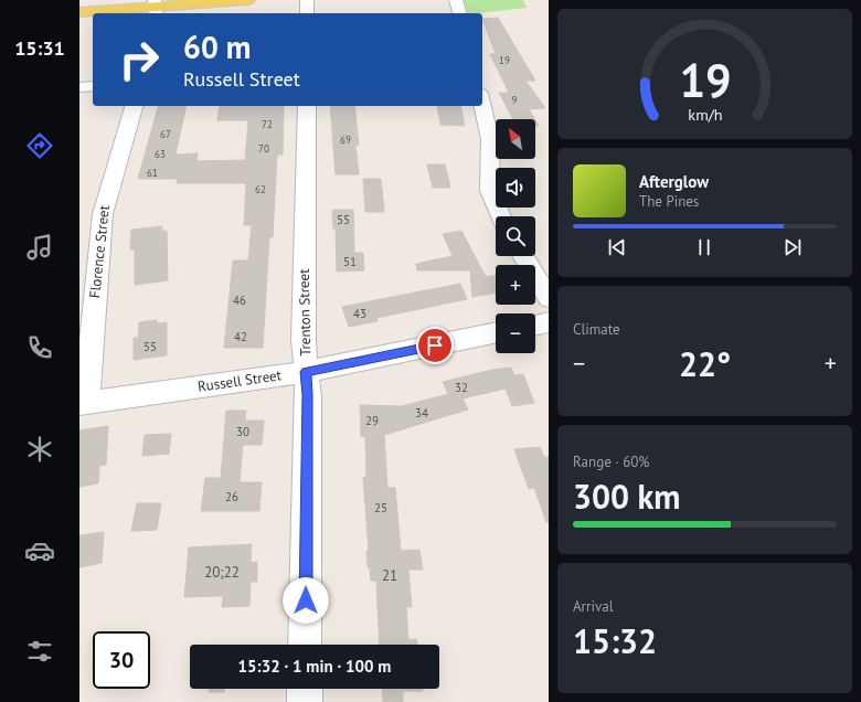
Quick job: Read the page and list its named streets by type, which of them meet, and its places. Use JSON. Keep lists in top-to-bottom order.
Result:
{
  "streets": {
    "street": ["Florence Street", "Trenton Street", "Russell Street"]
  },
  "crossings": [
    ["Florence Street", "Russell Street"],
    ["Trenton Street", "Russell Street"]
  ],
  "house_numbers": [
    "19",
    "9",
    "72",
    "67",
    "69",
    "70",
    "63",
    "61",
    "62",
    "55",
    "51",
    "46",
    "43",
    "42",
    "55",
    "32",
    "34",
    "29",
    "30",
    "26",
    "25",
    "20;22",
    "21"
  ],
  "north": "top left",
  "page": {
    "tabs": "15:31",
    "turn": ["60 m", "Russell Street"],
    "map_buttons": ["+", "−"],
    "song": ["Afterglow", "The Pines"],
    "tile": [
      "Climate",
      ["Range · 60%", "300 km"],
      ["Arrival", "15:32"]
    ],
    "heat": ["−", "22°", "+"],
    "limit": "30",
    "trip": "15:32 · 1 min · 100 m",
    "gauge": ["19", "km/h"]
  }
}
